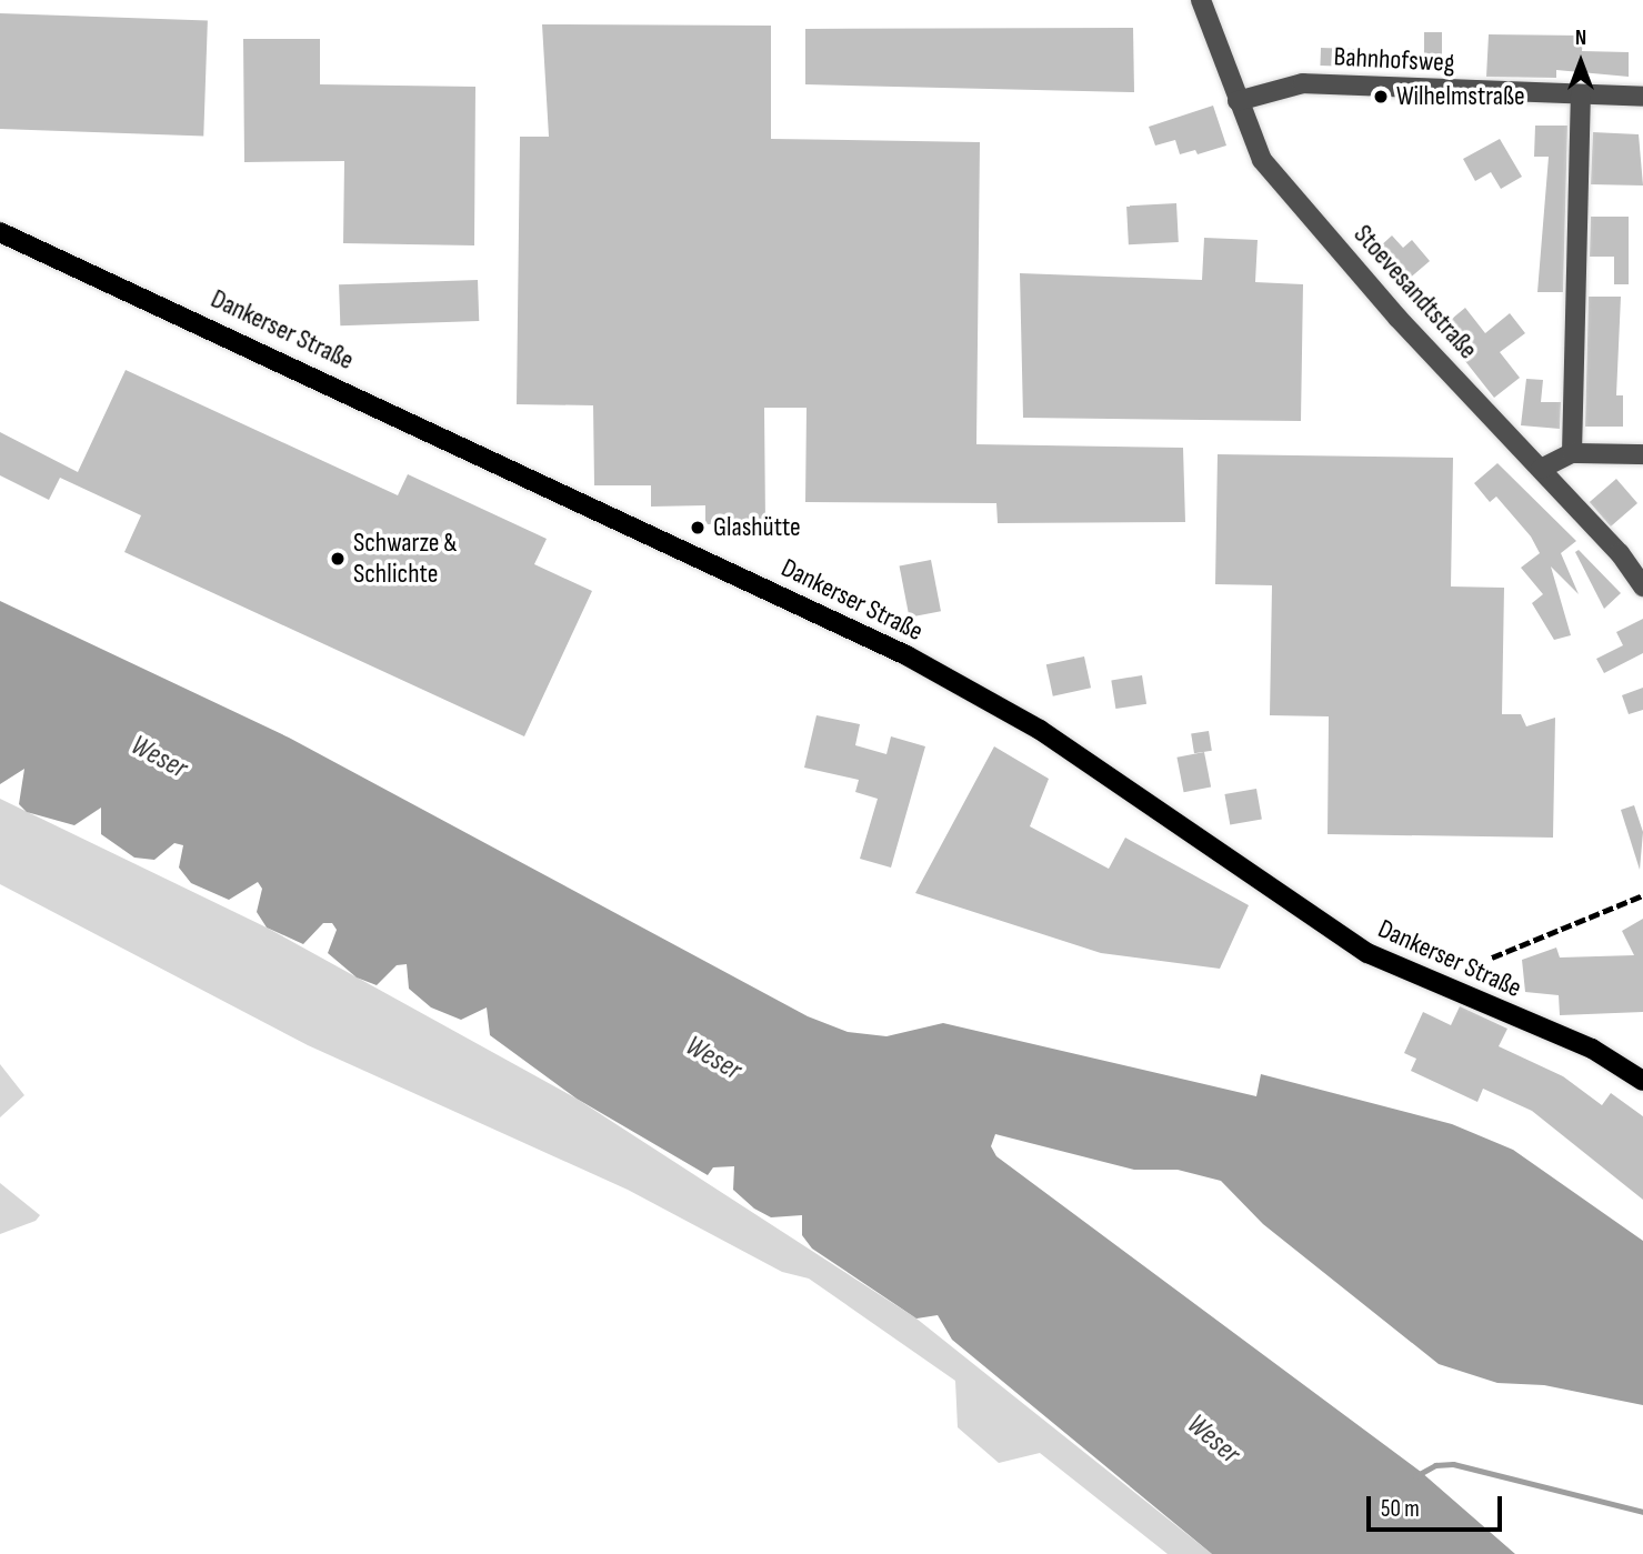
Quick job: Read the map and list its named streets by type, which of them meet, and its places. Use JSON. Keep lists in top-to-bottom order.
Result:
{
  "streets": {
    "main road": ["Dankerser Straße"],
    "street": ["Bahnhofsweg", "Stoevesandtstraße"]
  },
  "crossings": [
    ["Bahnhofsweg", "Stoevesandtstraße"]
  ],
  "water": ["Weser"],
  "places": ["Wilhelmstraße", "Glashütte", "Schwarze & Schlichte"],
  "scale_bar": "50 m",
  "north": "top"
}
